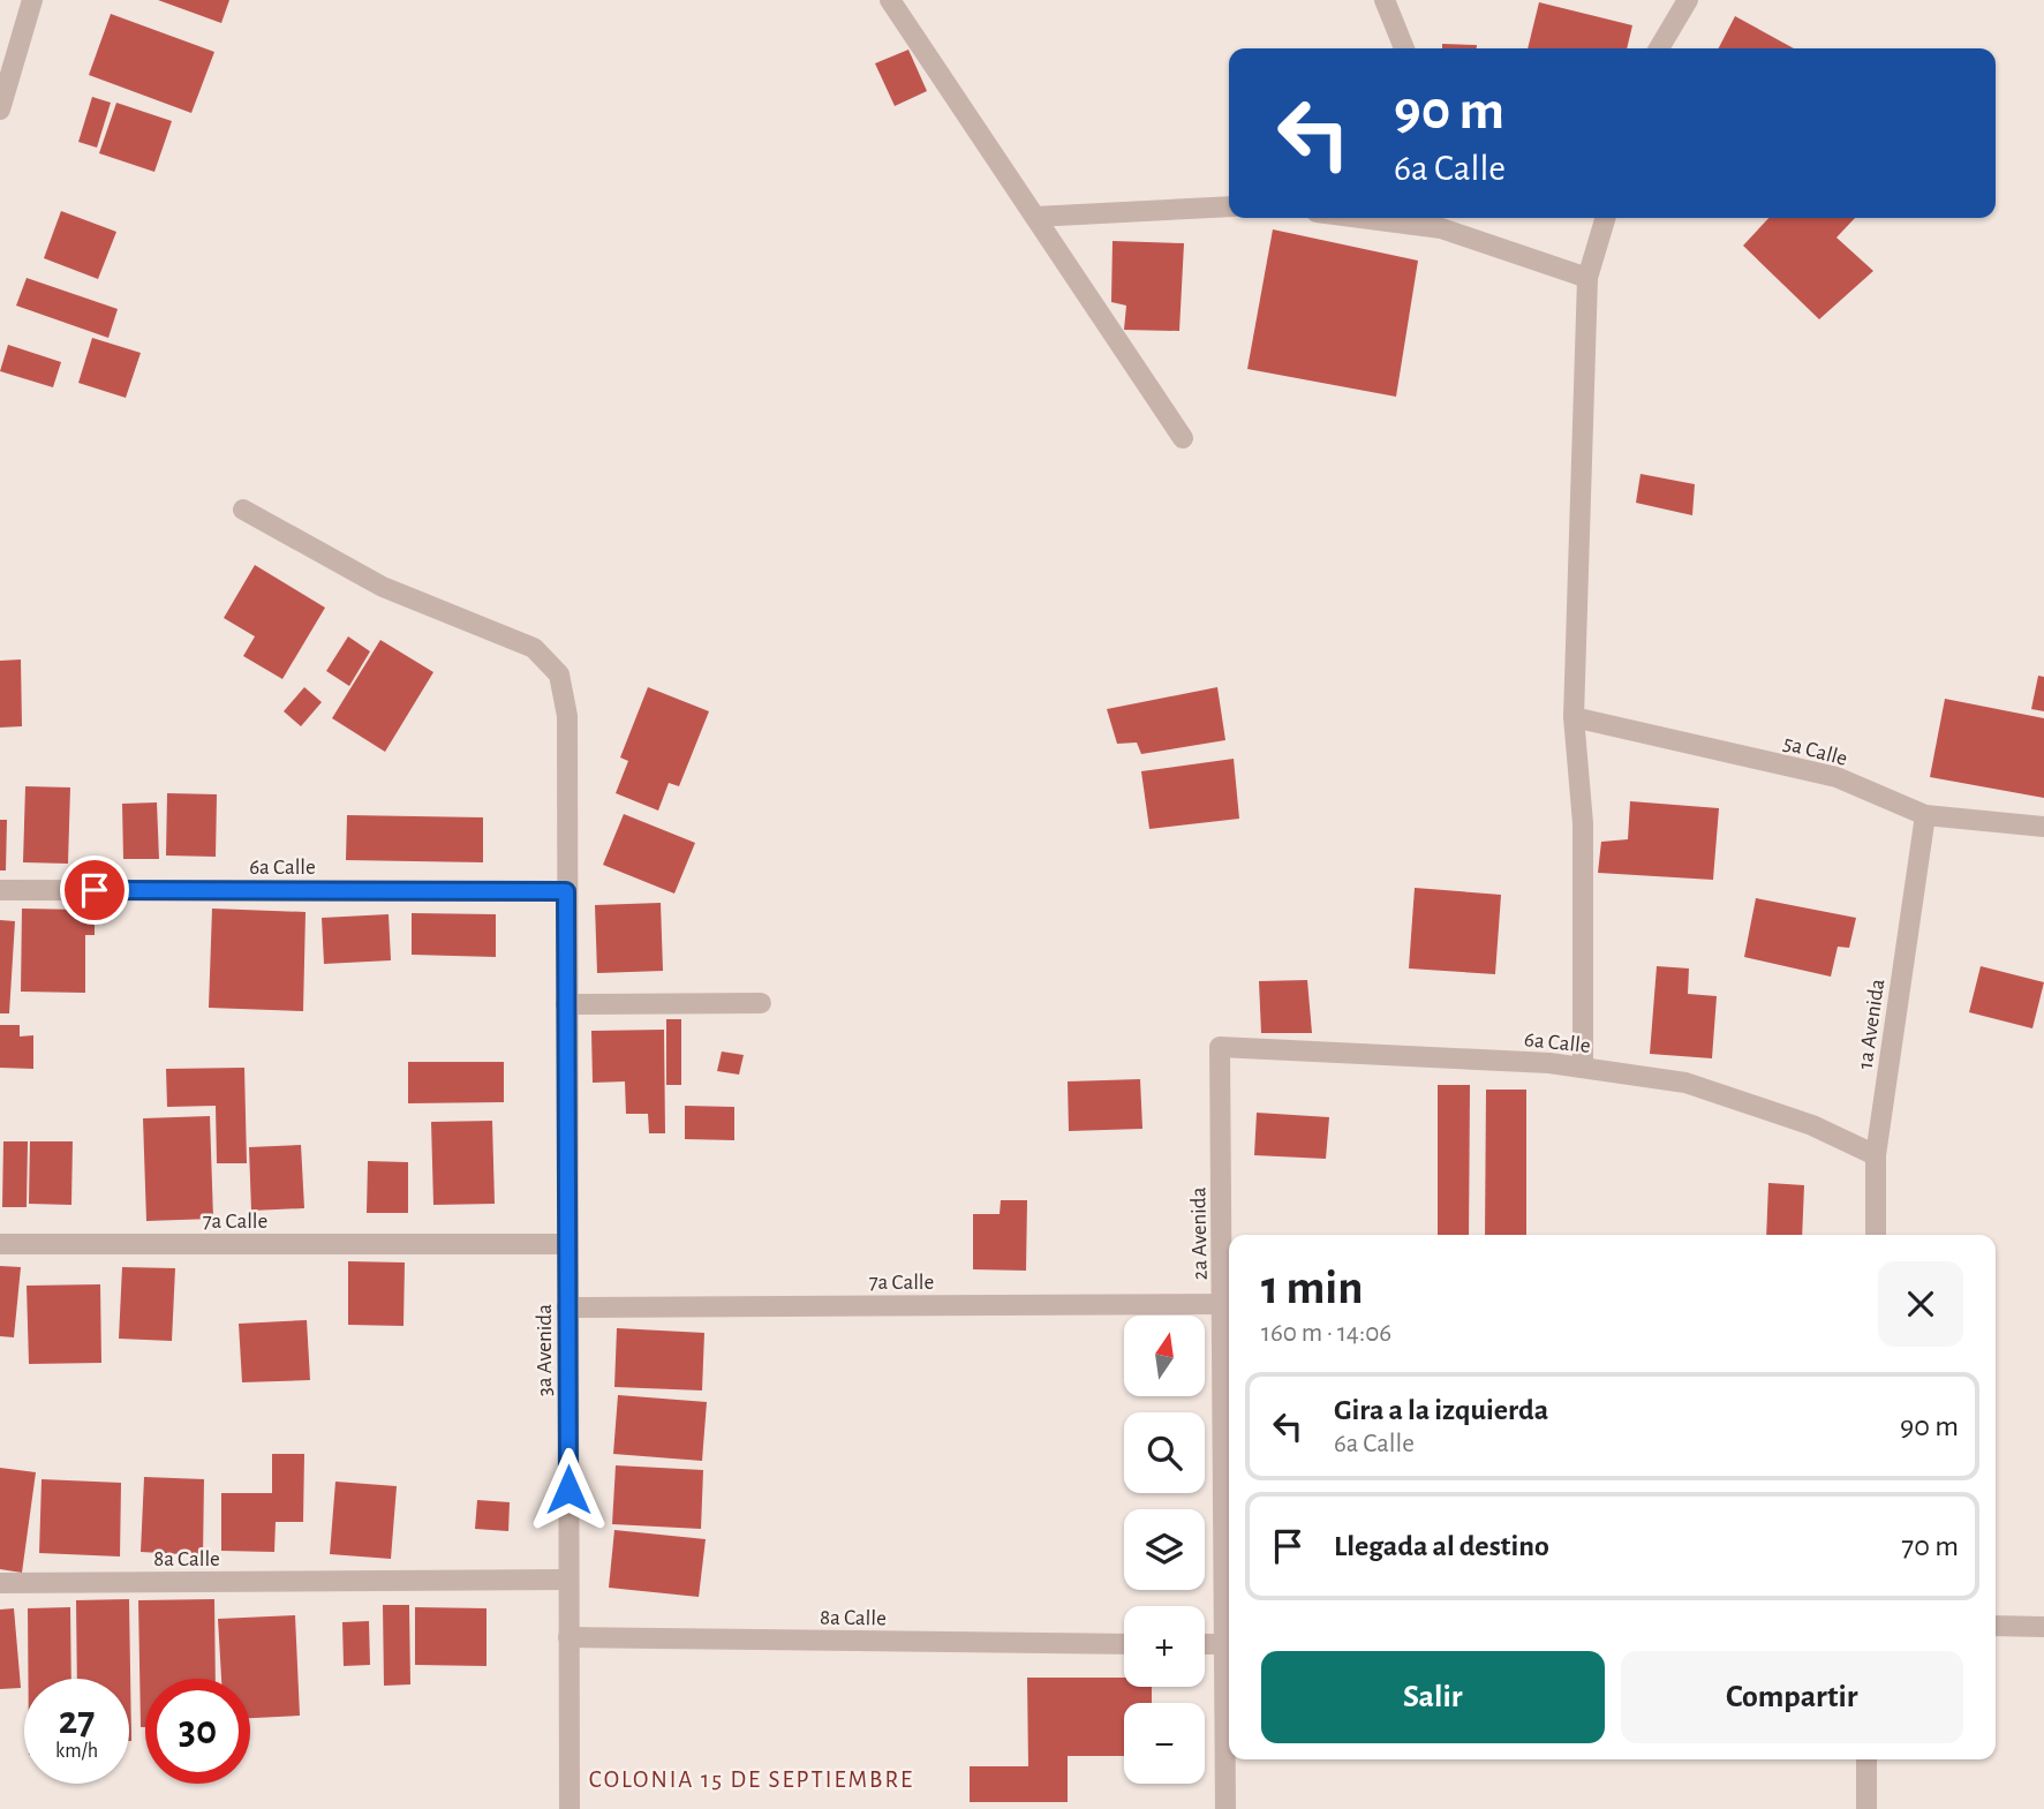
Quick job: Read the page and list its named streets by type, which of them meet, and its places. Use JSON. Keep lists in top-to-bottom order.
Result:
{
  "streets": {
    "street": [
      "5a Calle",
      "6a Calle",
      "1a Avenida",
      "7a Calle",
      "2a Avenida",
      "3a Avenida",
      "8a Calle"
    ]
  },
  "crossings": [
    ["5a Calle", "1a Avenida"],
    ["6a Calle", "1a Avenida"],
    ["6a Calle", "2a Avenida"],
    ["6a Calle", "3a Avenida"],
    ["7a Calle", "2a Avenida"],
    ["7a Calle", "3a Avenida"],
    ["3a Avenida", "8a Calle"]
  ],
  "districts": ["COLONIA 15 DE SEPTIEMBRE"],
  "north": "top",
  "page": {
    "turn": ["90 m", "6a Calle"],
    "heading": ["1 min", "160 m · 14:06"],
    "map_buttons": ["+", "−"],
    "list": [
      {
        "name": "Gira a la izquierda",
        "note": "6a Calle",
        "value": "90 m"
      },
      {
        "name": "Llegada al destino",
        "value": "70 m"
      }
    ],
    "buttons": ["Salir", "Compartir"],
    "speed": "27 km/h",
    "limit": "30"
  }
}
